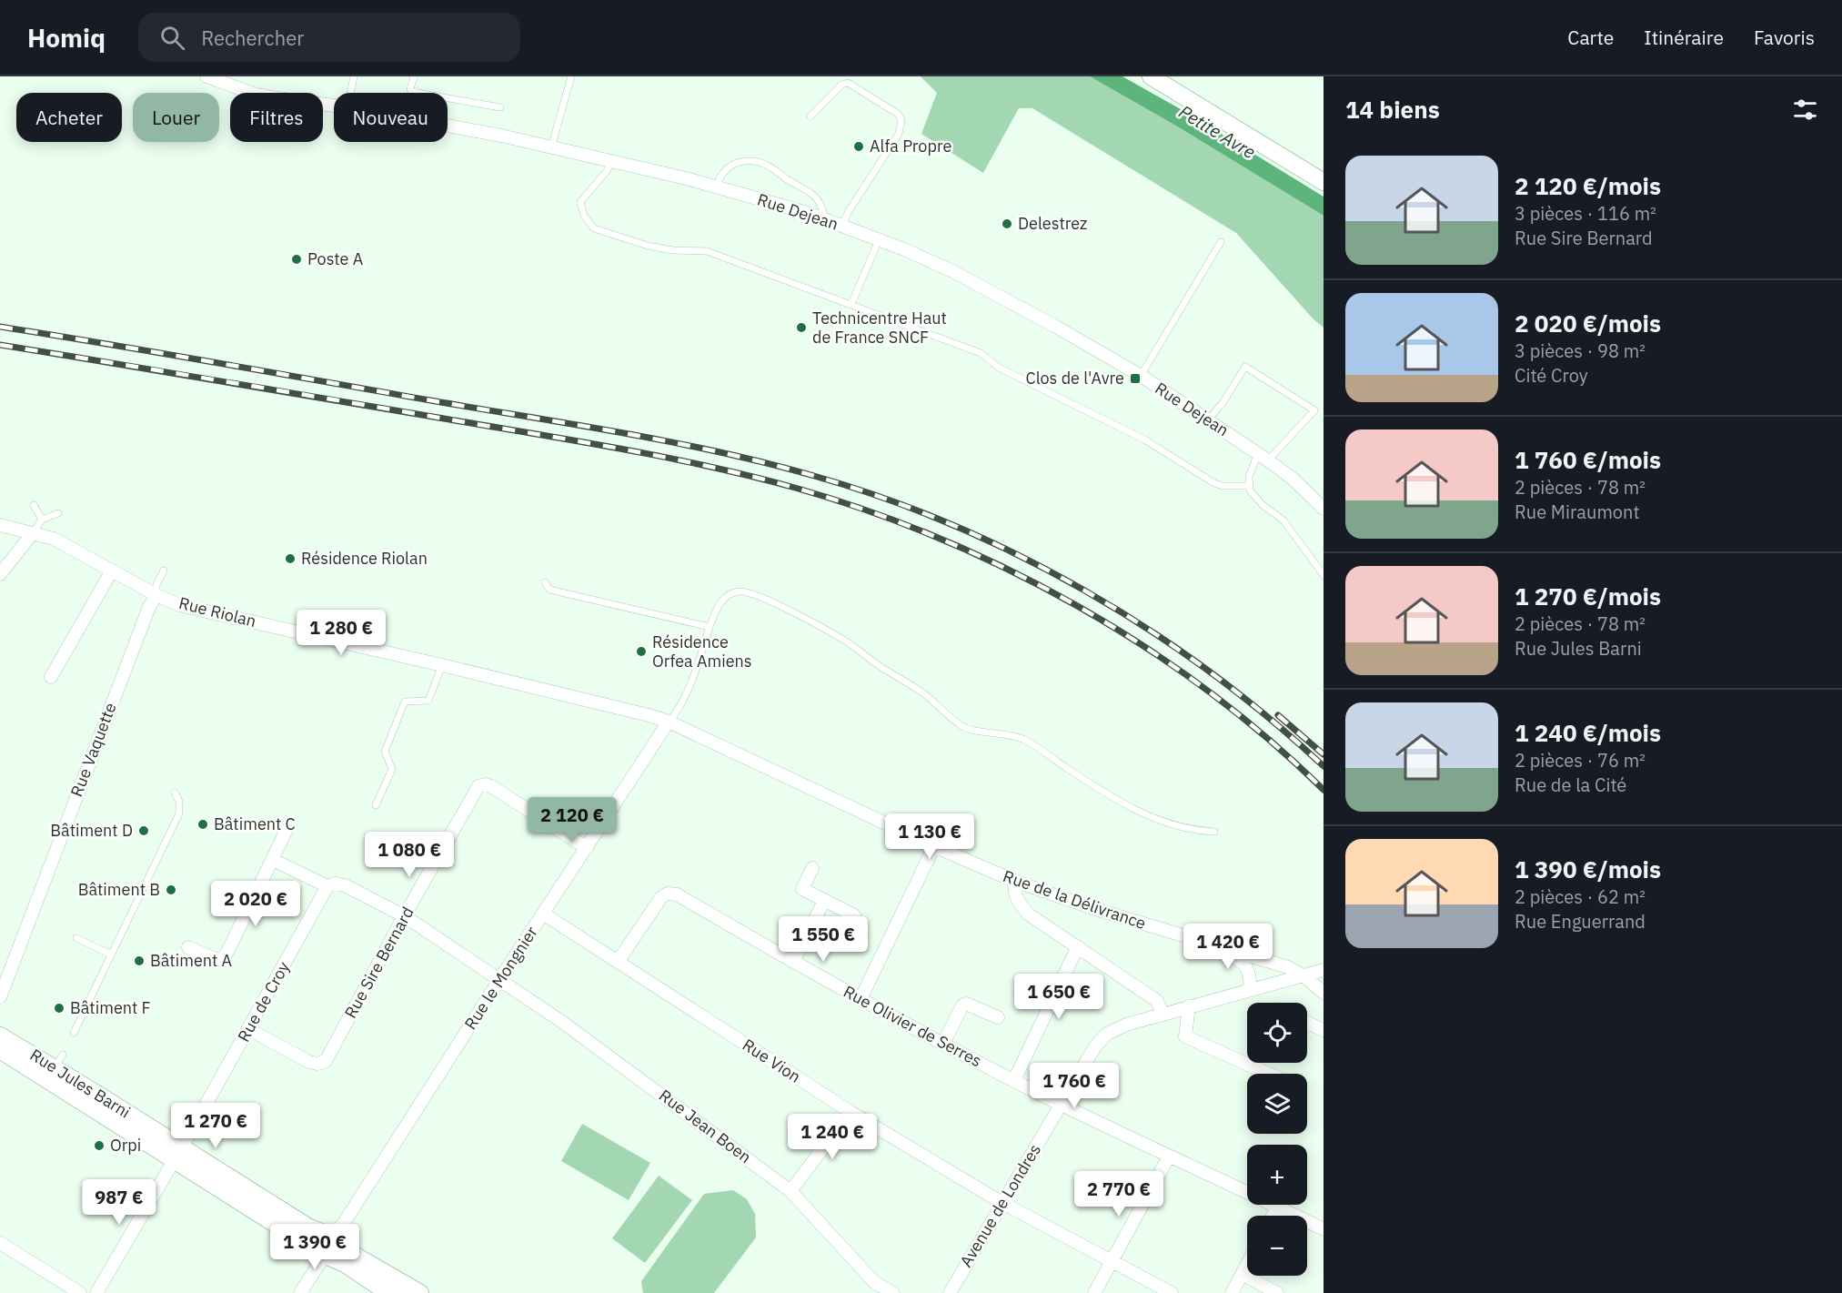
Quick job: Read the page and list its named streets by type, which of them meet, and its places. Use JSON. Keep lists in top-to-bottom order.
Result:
{
  "streets": {
    "main road": ["Rue Jules Barni"],
    "street": [
      "Rue Dejean",
      "Rue Riolan",
      "Rue Vaquette",
      "Rue de la Délivrance",
      "Rue Sire Bernard",
      "Rue le Mongnier",
      "Rue de Croy",
      "Rue Olivier de Serres",
      "Rue Vion",
      "Rue Jean Boen",
      "Avenue de Londres"
    ]
  },
  "crossings": [
    ["Rue Riolan", "Rue Vaquette"],
    ["Rue Riolan", "Rue de la Délivrance"],
    ["Rue Riolan", "Rue le Mongnier"],
    ["Rue de la Délivrance", "Rue le Mongnier"],
    ["Rue de la Délivrance", "Avenue de Londres"],
    ["Rue Sire Bernard", "Rue le Mongnier"],
    ["Rue Sire Bernard", "Rue de Croy"],
    ["Rue le Mongnier", "Rue Vion"],
    ["Rue le Mongnier", "Rue Jules Barni"],
    ["Rue le Mongnier", "Rue Jean Boen"],
    ["Rue de Croy", "Rue Jules Barni"],
    ["Rue Olivier de Serres", "Rue Vion"],
    ["Rue Olivier de Serres", "Avenue de Londres"],
    ["Rue Vion", "Avenue de Londres"]
  ],
  "water": ["Petite Avre"],
  "places": {
    "other": [
      "Alfa Propre",
      "Delestrez",
      "Poste A",
      "Technicentre Haut de France SNCF",
      "Résidence Riolan",
      "Résidence Orfea Amiens",
      "Bâtiment C",
      "Bâtiment D",
      "Bâtiment B",
      "Bâtiment A",
      "Bâtiment F",
      "Orpi"
    ],
    "transit": ["Clos de l'Avre"]
  },
  "page": {
    "header": "Homiq",
    "search": "Rechercher",
    "nav": ["Carte", "Itinéraire", "Favoris"],
    "heading": "14 biens",
    "chip": [
      "Acheter",
      "Louer",
      "Filtres",
      "Nouveau"
    ],
    "list": [
      {
        "name": "2 120 €/mois",
        "note": "3 pièces · 116 m² · Rue Sire Bernard"
      },
      {
        "name": "2 020 €/mois",
        "note": "3 pièces · 98 m² · Cité Croy"
      },
      {
        "name": "1 760 €/mois",
        "note": "2 pièces · 78 m² · Rue Miraumont"
      },
      {
        "name": "1 270 €/mois",
        "note": "2 pièces · 78 m² · Rue Jules Barni"
      },
      {
        "name": "1 240 €/mois",
        "note": "2 pièces · 76 m² · Rue de la Cité"
      },
      {
        "name": "1 390 €/mois",
        "note": "2 pièces · 62 m² · Rue Enguerrand"
      }
    ],
    "price": [
      "1 280 €",
      "2 120 €",
      "1 130 €",
      "1 080 €",
      "2 020 €",
      "1 550 €",
      "1 420 €",
      "1 650 €",
      "1 760 €",
      "1 270 €",
      "1 240 €",
      "2 770 €",
      "987 €",
      "1 390 €"
    ],
    "map_buttons": ["+", "−"]
  }
}
